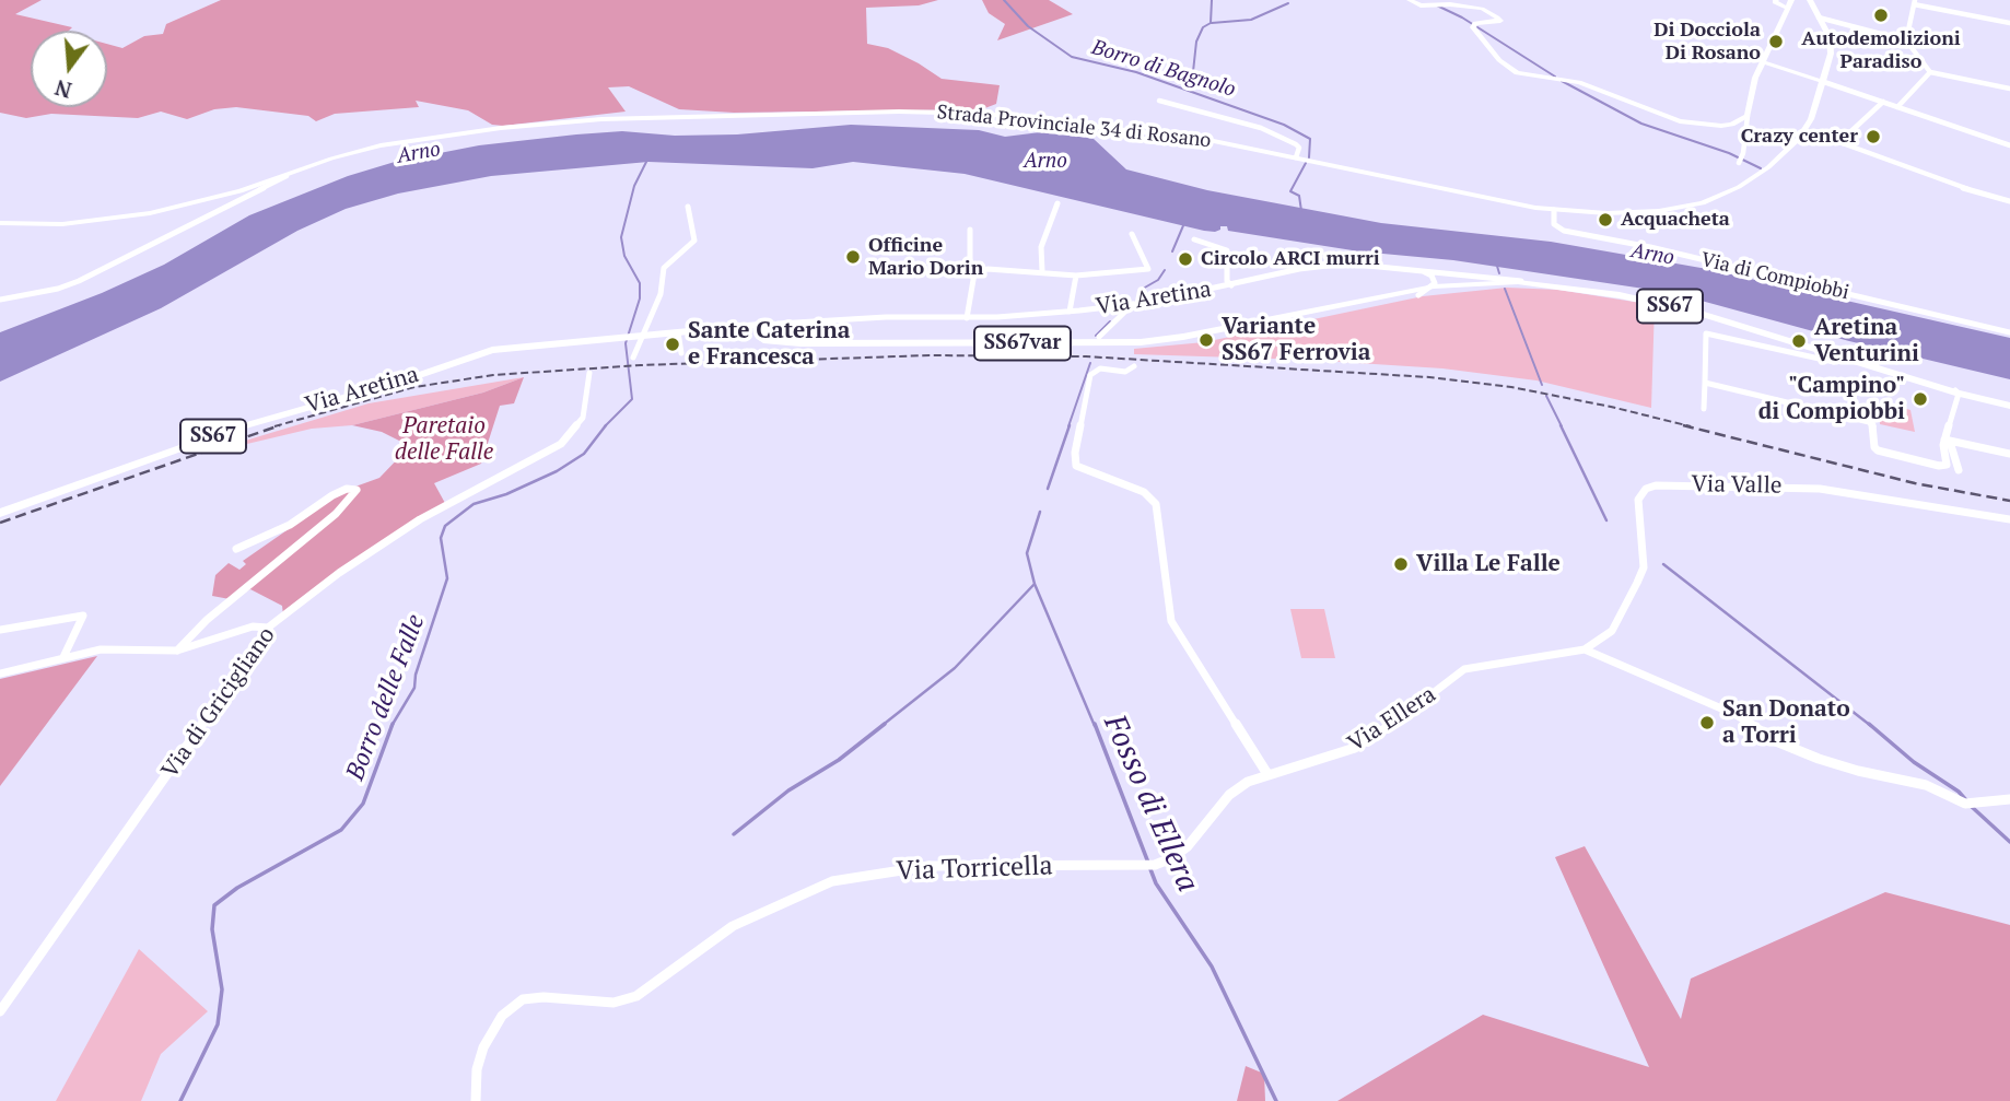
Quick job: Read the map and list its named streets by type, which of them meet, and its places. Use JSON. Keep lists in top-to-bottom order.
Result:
{
  "streets": {
    "main road": [
      "Strada Provinciale 34 di Rosano",
      "Via Aretina",
      "SS67",
      "SS67var"
    ],
    "street": [
      "Via di Compiobbi",
      "Via Valle",
      "Via di Gricigliano",
      "Via Ellera",
      "Via Torricella"
    ]
  },
  "crossings": [
    ["Strada Provinciale 34 di Rosano", "Via di Compiobbi"],
    ["Via Aretina", "SS67var"],
    ["Via Valle", "Via Ellera"],
    ["Via Ellera", "Via Torricella"]
  ],
  "water": [
    "Borro di Bagnolo",
    "Arno",
    "Borro delle Falle",
    "Fosso di Ellera"
  ],
  "parks": ["Paretaio delle Falle"],
  "places": [
    "Autodemolizioni Paradiso",
    "Di Docciola Di Rosano",
    "Crazy center",
    "Acquacheta",
    "Officine Mario Dorin",
    "Circolo ARCI murri",
    "Variante SS67 Ferrovia",
    "Aretina Venturini",
    "Sante Caterina e Francesca",
    "\"Campino\" di Compiobbi",
    "Villa Le Falle",
    "San Donato a Torri"
  ],
  "north": "bottom"
}
